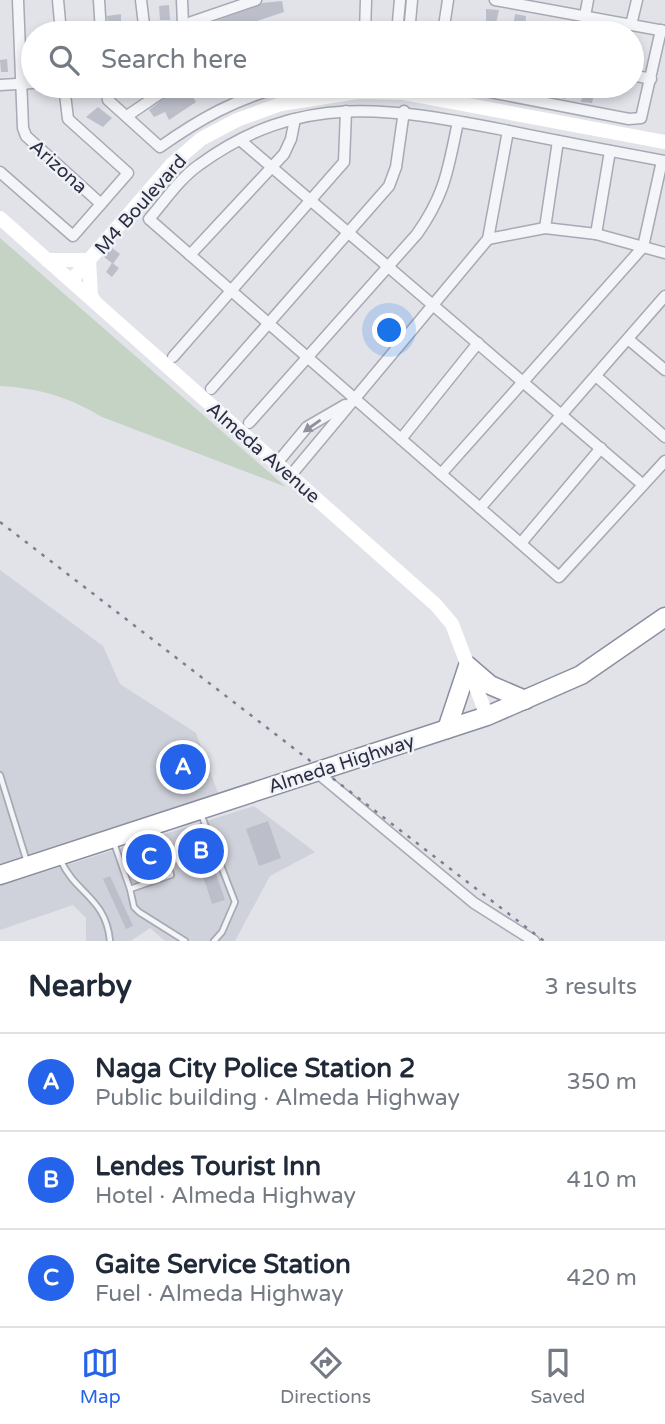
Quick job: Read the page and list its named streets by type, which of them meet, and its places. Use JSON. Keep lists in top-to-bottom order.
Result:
{
  "streets": {
    "highway": ["Almeda Highway"],
    "main road": ["M4 Boulevard", "Almeda Avenue"],
    "street": ["Arizona"]
  },
  "crossings": [
    ["M4 Boulevard", "Almeda Avenue"],
    ["Almeda Avenue", "Almeda Highway"]
  ],
  "page": {
    "search": "Search here",
    "pins": ["A", "B", "C"],
    "heading": ["Nearby", "3 results"],
    "list": [
      {
        "mark": "A",
        "name": "Naga City Police Station 2",
        "note": "Public building · Almeda Highway",
        "value": "350 m"
      },
      {
        "mark": "B",
        "name": "Lendes Tourist Inn",
        "note": "Hotel · Almeda Highway",
        "value": "410 m"
      },
      {
        "mark": "C",
        "name": "Gaite Service Station",
        "note": "Fuel · Almeda Highway",
        "value": "420 m"
      }
    ],
    "nav": ["Map", "Directions", "Saved"]
  }
}
